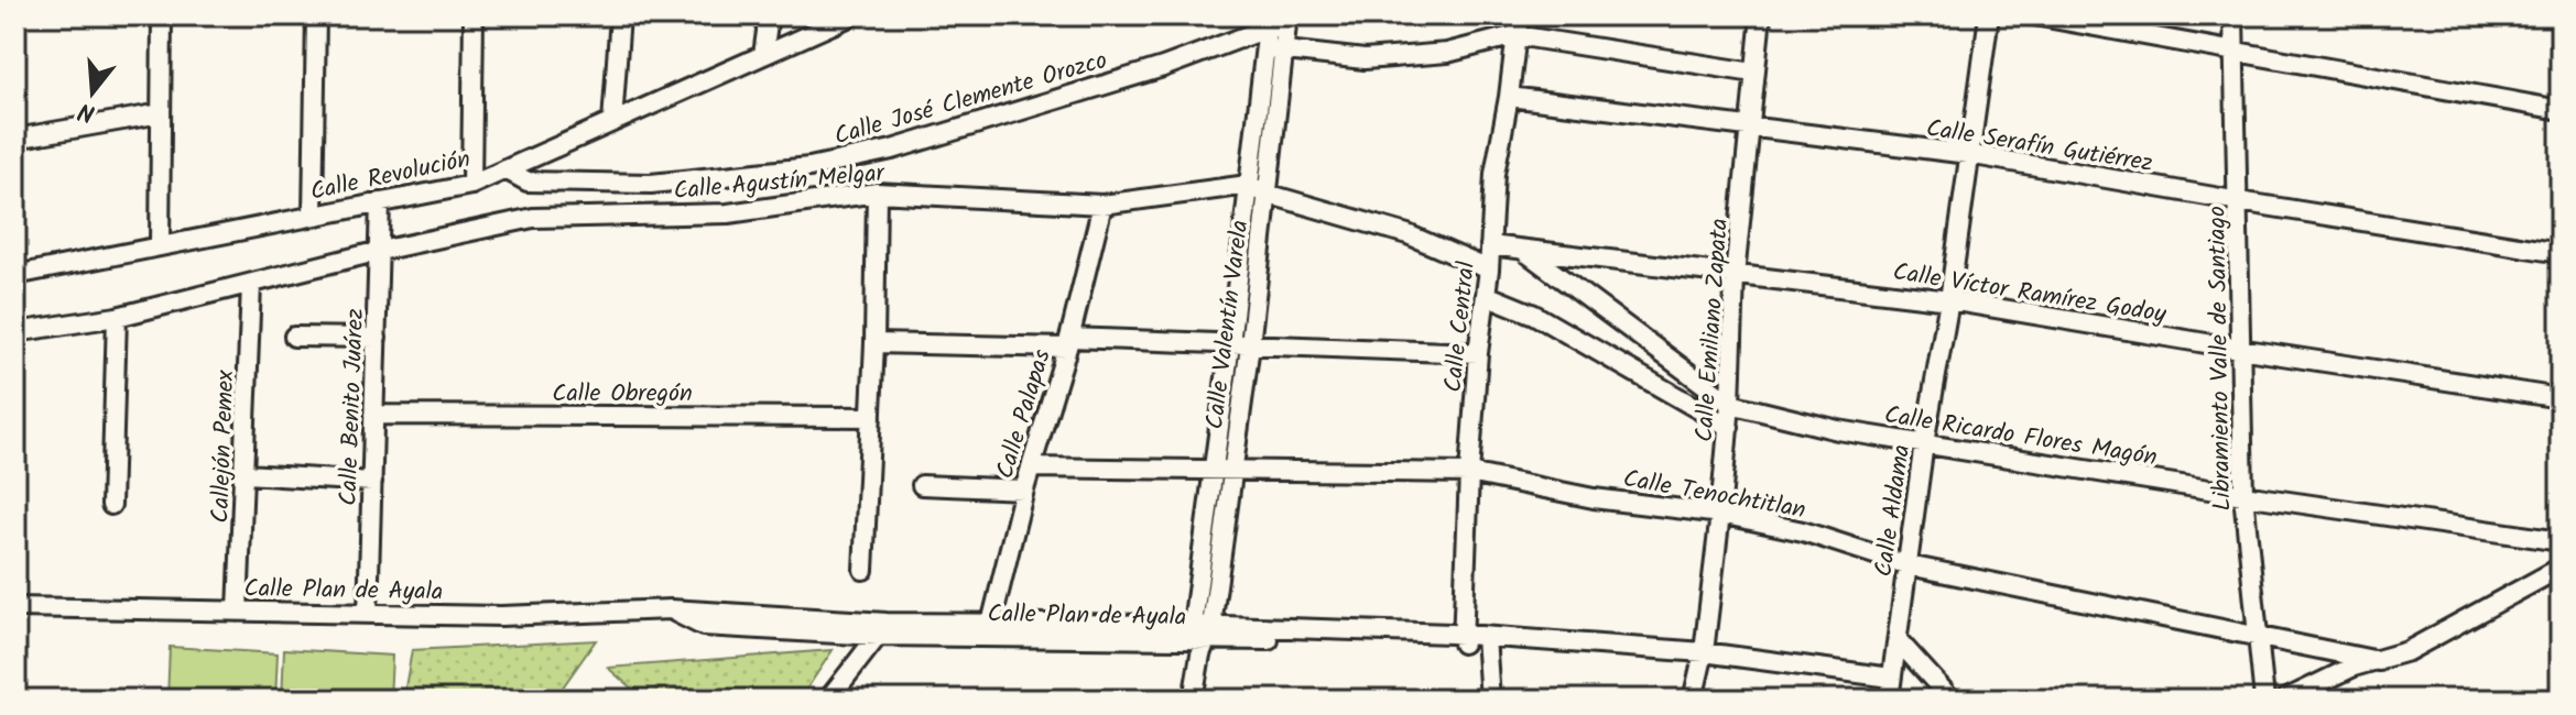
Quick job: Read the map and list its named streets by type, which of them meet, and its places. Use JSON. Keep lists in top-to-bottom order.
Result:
{
  "streets": {
    "street": [
      "Calle José Clemente Orozco",
      "Calle Serafín Gutiérrez",
      "Calle Revolución",
      "Calle Agustín Melgar",
      "Calle Víctor Ramírez Godoy",
      "Calle Valentín Varela",
      "Calle Central",
      "Calle Emiliano Zapata",
      "Libramiento Valle de Santiago",
      "Calle Obregón",
      "Calle Benito Juárez",
      "Calle Palapas",
      "Calle Ricardo Flores Magón",
      "Callejón Pemex",
      "Calle Tenochtitlan",
      "Calle Aldama",
      "Calle Plan de Ayala"
    ]
  },
  "crossings": [
    ["Calle José Clemente Orozco", "Calle Revolución"],
    ["Calle José Clemente Orozco", "Calle Valentín Varela"],
    ["Calle Serafín Gutiérrez", "Calle Central"],
    ["Calle Serafín Gutiérrez", "Calle Emiliano Zapata"],
    ["Calle Serafín Gutiérrez", "Libramiento Valle de Santiago"],
    ["Calle Serafín Gutiérrez", "Calle Aldama"],
    ["Calle Revolución", "Calle Benito Juárez"],
    ["Calle Agustín Melgar", "Calle Valentín Varela"],
    ["Calle Agustín Melgar", "Calle Benito Juárez"],
    ["Calle Agustín Melgar", "Calle Palapas"],
    ["Calle Agustín Melgar", "Callejón Pemex"],
    ["Calle Víctor Ramírez Godoy", "Calle Central"],
    ["Calle Víctor Ramírez Godoy", "Calle Emiliano Zapata"],
    ["Calle Víctor Ramírez Godoy", "Libramiento Valle de Santiago"],
    ["Calle Víctor Ramírez Godoy", "Calle Ricardo Flores Magón"],
    ["Calle Víctor Ramírez Godoy", "Calle Aldama"],
    ["Calle Valentín Varela", "Calle Tenochtitlan"],
    ["Calle Valentín Varela", "Calle Plan de Ayala"],
    ["Calle Central", "Calle Tenochtitlan"],
    ["Calle Central", "Calle Plan de Ayala"],
    ["Calle Emiliano Zapata", "Calle Ricardo Flores Magón"],
    ["Calle Emiliano Zapata", "Calle Tenochtitlan"],
    ["Calle Emiliano Zapata", "Calle Plan de Ayala"],
    ["Libramiento Valle de Santiago", "Calle Ricardo Flores Magón"],
    ["Libramiento Valle de Santiago", "Calle Tenochtitlan"],
    ["Calle Obregón", "Calle Benito Juárez"],
    ["Calle Benito Juárez", "Calle Plan de Ayala"],
    ["Calle Palapas", "Calle Tenochtitlan"],
    ["Calle Palapas", "Calle Plan de Ayala"],
    ["Calle Ricardo Flores Magón", "Calle Aldama"],
    ["Callejón Pemex", "Calle Plan de Ayala"],
    ["Calle Tenochtitlan", "Calle Aldama"],
    ["Calle Aldama", "Calle Plan de Ayala"]
  ],
  "north": "bottom"
}
